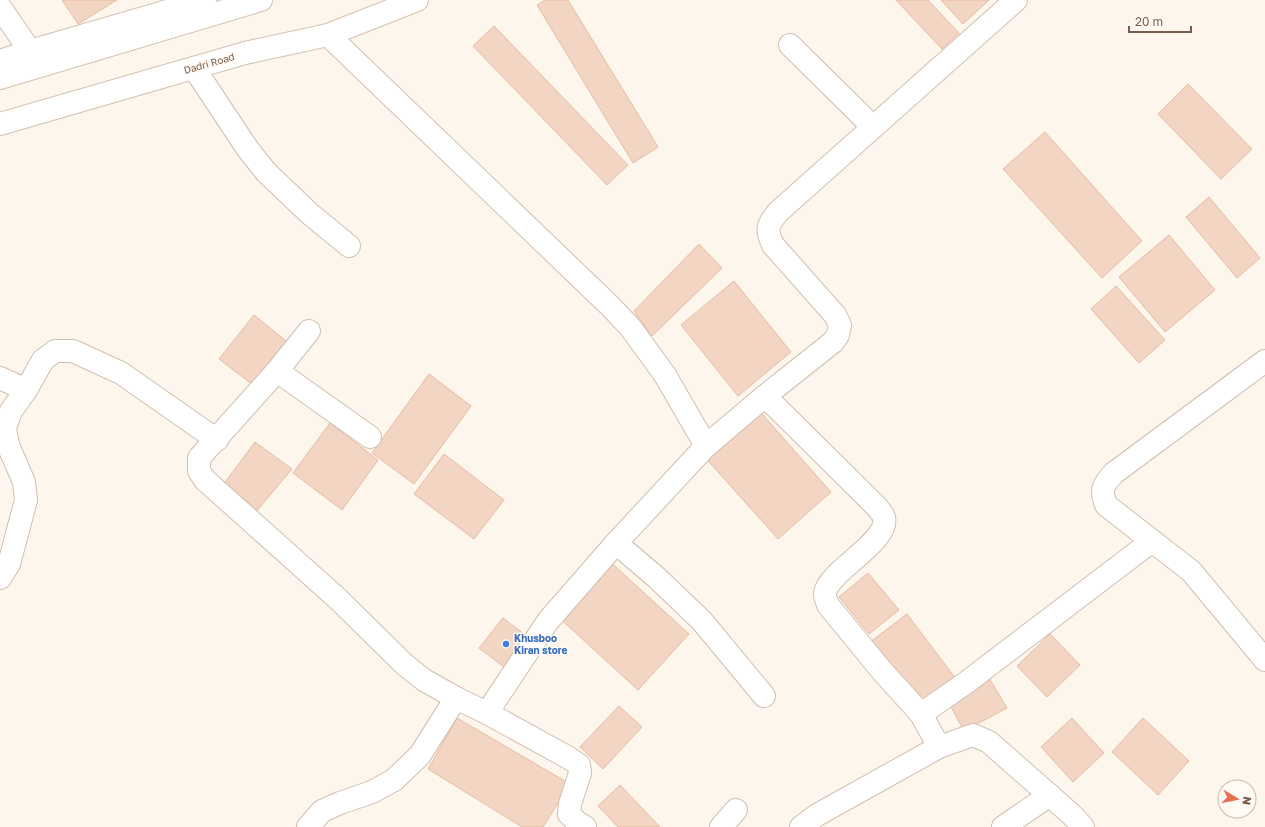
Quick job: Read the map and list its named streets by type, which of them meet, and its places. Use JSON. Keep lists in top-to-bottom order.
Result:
{
  "streets": {
    "street": ["Dadri Road"]
  },
  "places": ["Khusboo Kiran store"],
  "scale_bar": "20 m",
  "north": "right"
}
